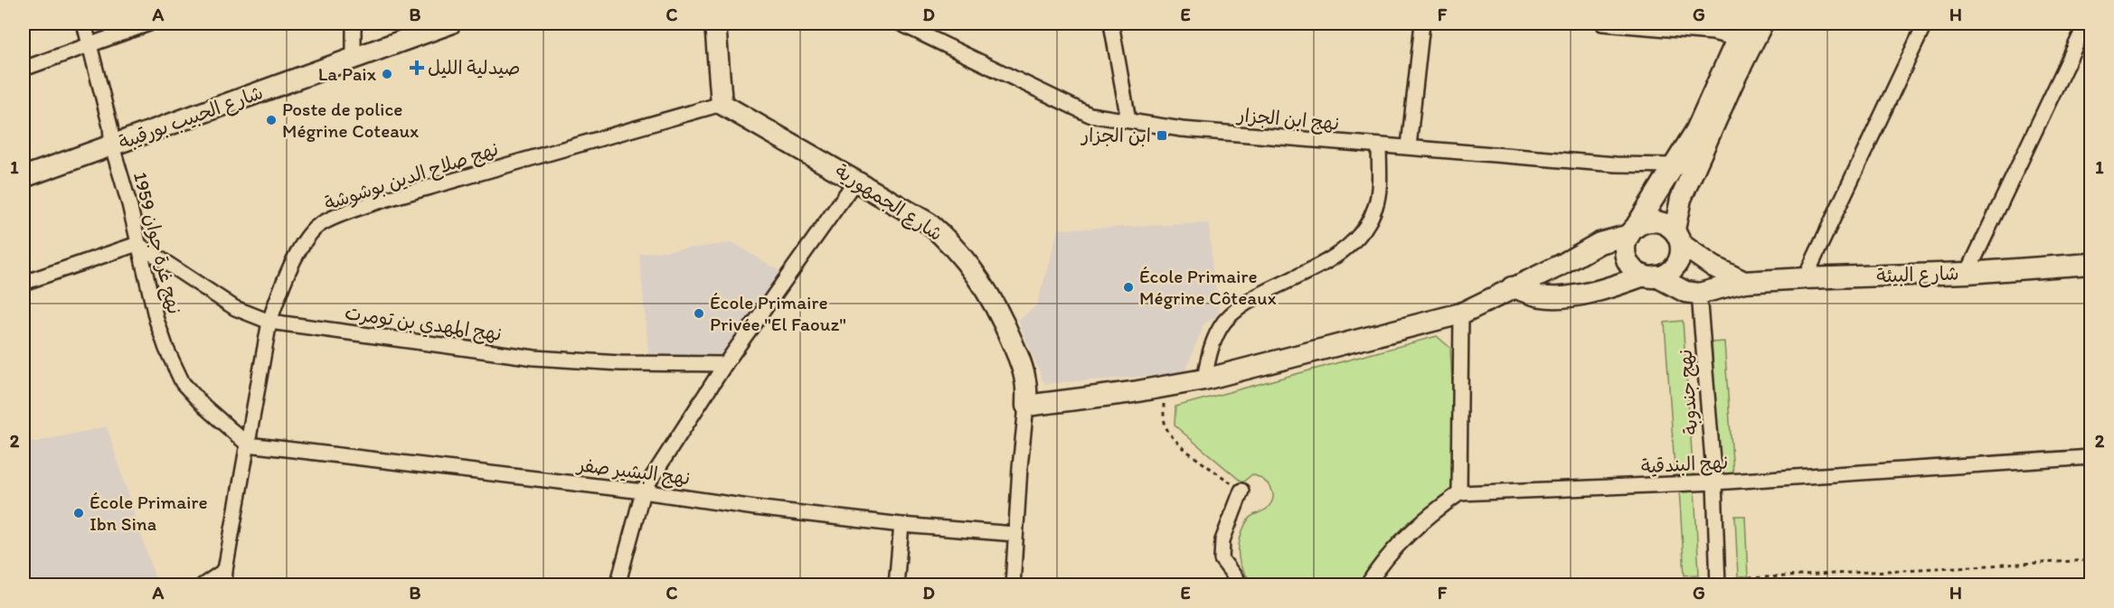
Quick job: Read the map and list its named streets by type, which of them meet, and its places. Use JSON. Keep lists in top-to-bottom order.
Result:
{
  "streets": {
    "street": [
      "شارع الحبيب بورقيبة",
      "نهج ابن الجزار",
      "نهج صلاح الدين بوشوشة",
      "شارع الجمهورية",
      "نهج غرة جوان 1959",
      "شارع البيئة",
      "نهج المهدي بن تومرت",
      "نهج جندوبة",
      "نهج البندقية",
      "نهج البشير صفر"
    ]
  },
  "crossings": [
    ["شارع الحبيب بورقيبة", "نهج غرة جوان 1959"],
    ["نهج صلاح الدين بوشوشة", "شارع الجمهورية"],
    ["نهج صلاح الدين بوشوشة", "نهج غرة جوان 1959"],
    ["نهج صلاح الدين بوشوشة", "نهج المهدي بن تومرت"],
    ["نهج صلاح الدين بوشوشة", "نهج البشير صفر"],
    ["شارع الجمهورية", "نهج البشير صفر"],
    ["نهج غرة جوان 1959", "نهج المهدي بن تومرت"],
    ["نهج غرة جوان 1959", "نهج البشير صفر"],
    ["شارع البيئة", "نهج جندوبة"],
    ["نهج جندوبة", "نهج البندقية"]
  ],
  "places": {
    "health": ["صيدلية الليل"],
    "other": [
      "La Paix",
      "Poste de police Mégrine Coteaux",
      "École Primaire Mégrine Côteaux",
      "École Primaire Privée \"El Faouz\"",
      "École Primaire Ibn Sina"
    ],
    "transit": ["ابن الجزار"]
  },
  "grid": {
    "columns": [
      "A",
      "B",
      "C",
      "D",
      "E",
      "F",
      "G",
      "H"
    ],
    "rows": ["1", "2"]
  }
}
